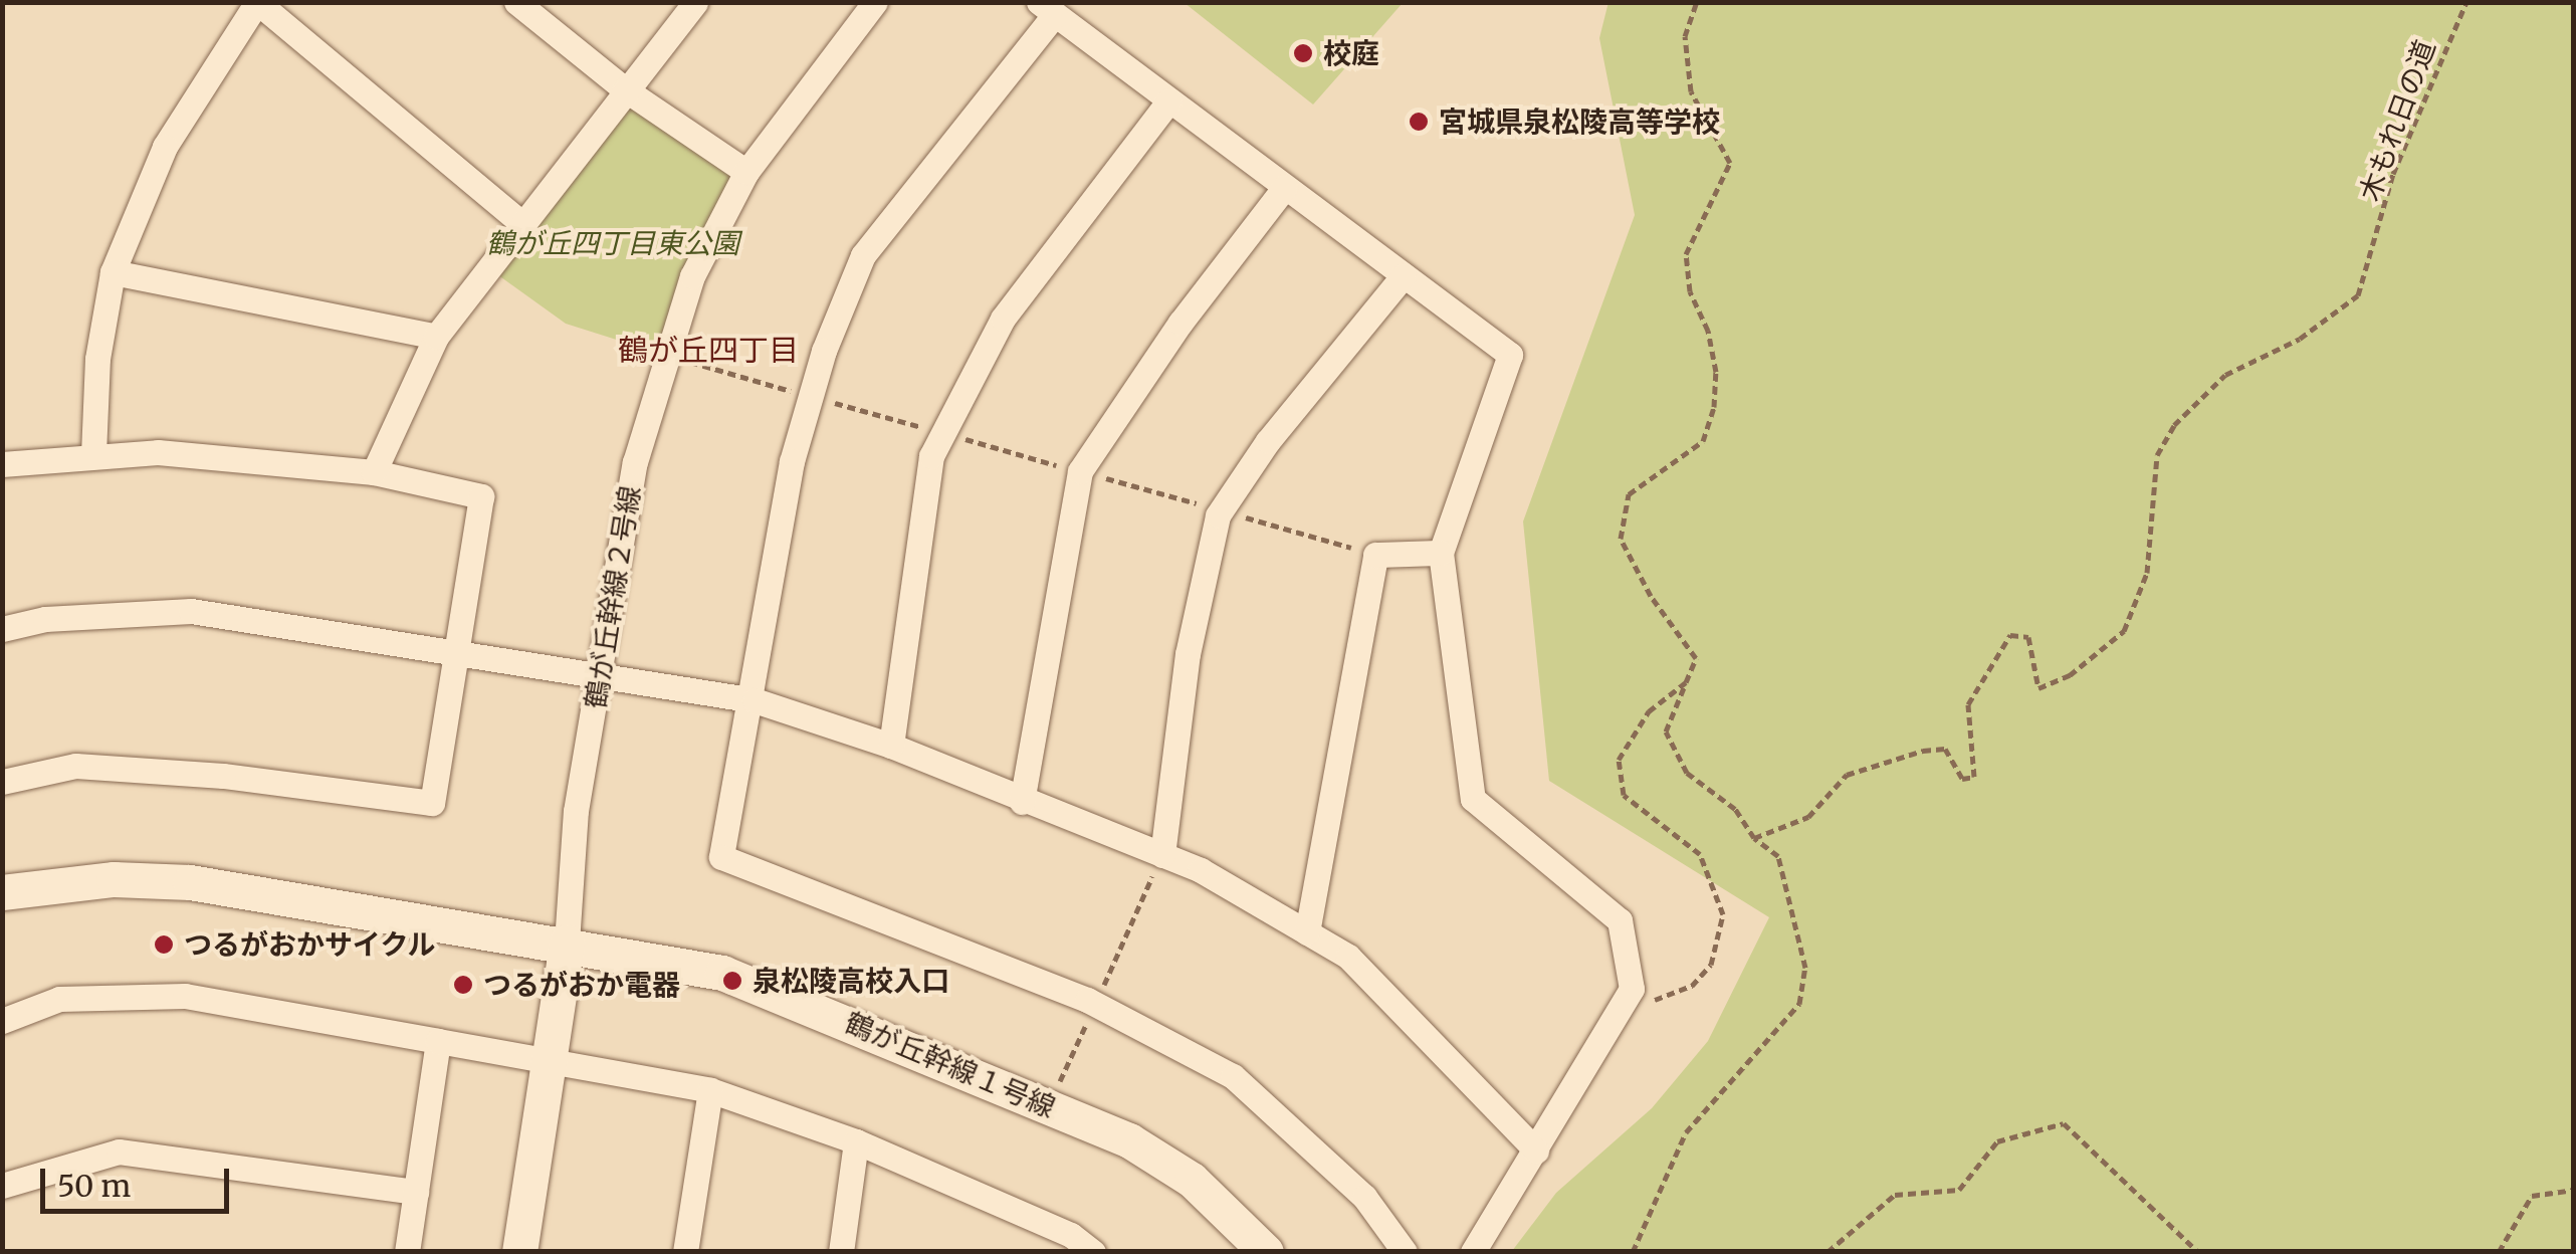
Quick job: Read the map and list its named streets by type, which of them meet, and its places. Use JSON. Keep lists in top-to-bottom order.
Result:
{
  "streets": {
    "street": ["鶴が丘幹線２号線", "鶴が丘幹線１号線"],
    "path": ["木もれ日の道"]
  },
  "crossings": [
    ["鶴が丘幹線２号線", "鶴が丘幹線１号線"]
  ],
  "districts": ["鶴が丘四丁目"],
  "parks": ["鶴が丘四丁目東公園"],
  "places": [
    "校庭",
    "宮城県泉松陵高等学校",
    "つるがおかサイクル",
    "泉松陵高校入口",
    "つるがおか電器"
  ],
  "scale_bar": "50 m"
}
